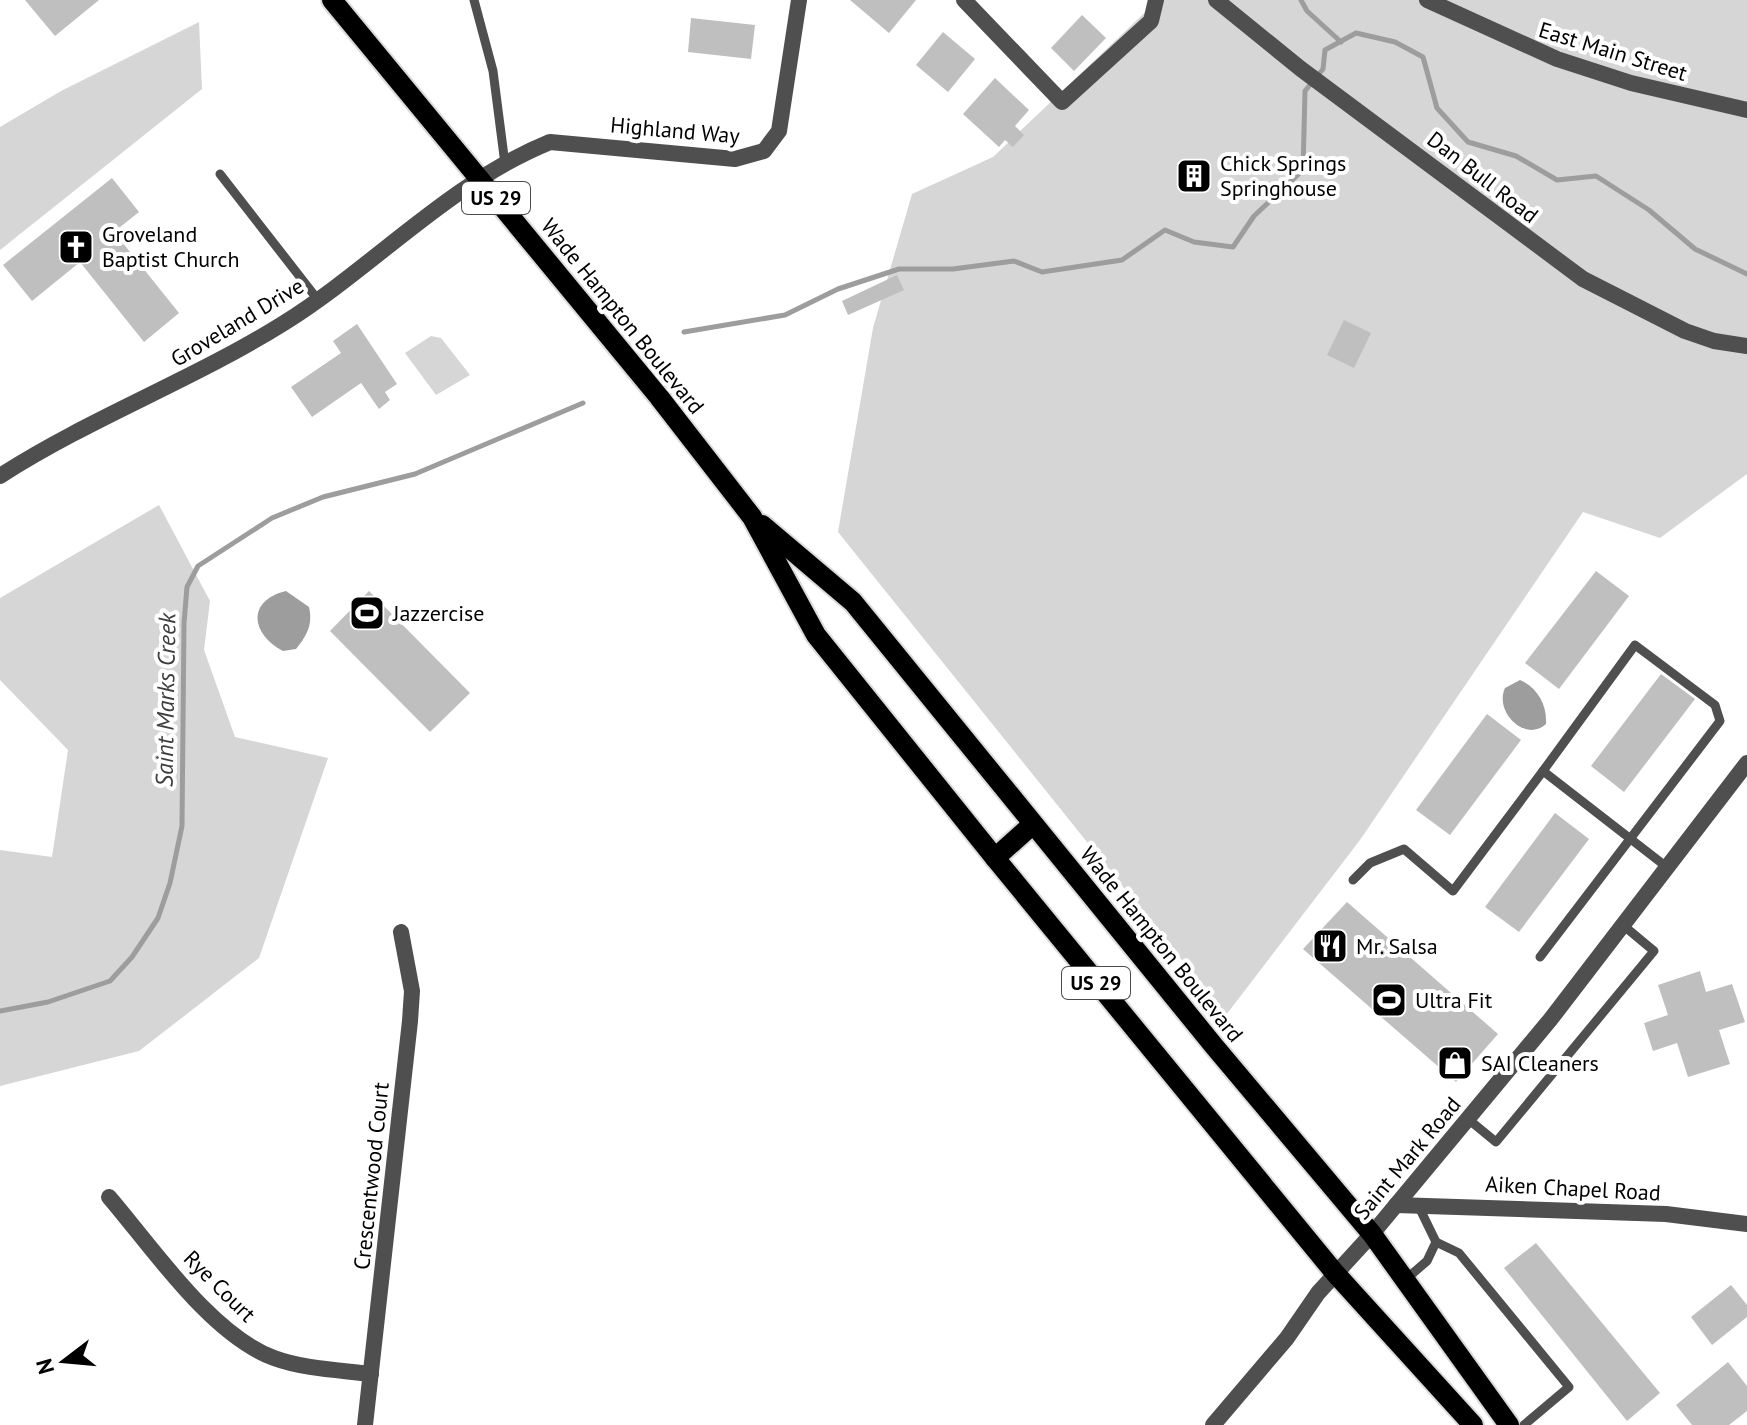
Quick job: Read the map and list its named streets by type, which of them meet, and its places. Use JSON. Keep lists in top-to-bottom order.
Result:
{
  "streets": {
    "main road": ["US 29", "Wade Hampton Boulevard"],
    "street": [
      "East Main Street",
      "Highland Way",
      "Dan Bull Road",
      "Groveland Drive",
      "Saint Mark Road",
      "Crescentwood Court",
      "Aiken Chapel Road",
      "Rye Court"
    ]
  },
  "crossings": [
    ["Highland Way", "Wade Hampton Boulevard"],
    ["Highland Way", "Groveland Drive"],
    ["Wade Hampton Boulevard", "Groveland Drive"],
    ["Wade Hampton Boulevard", "Saint Mark Road"],
    ["Saint Mark Road", "Aiken Chapel Road"],
    ["Crescentwood Court", "Rye Court"]
  ],
  "water": ["Saint Marks Creek"],
  "places": {
    "building": ["Chick Springs Springhouse"],
    "church": ["Groveland Baptist Church"],
    "sports": ["Jazzercise", "Ultra Fit"],
    "restaurant": ["Mr. Salsa"],
    "shop": ["SAI Cleaners"]
  },
  "north": "left"
}
